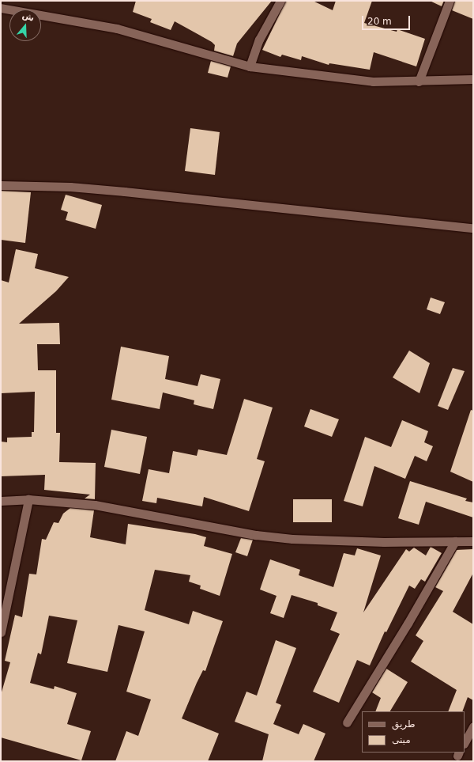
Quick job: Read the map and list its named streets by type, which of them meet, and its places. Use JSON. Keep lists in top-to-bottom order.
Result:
{
  "legend": ["طريق", "مبنى"],
  "scale_bar": "20 m",
  "north": "top"
}
